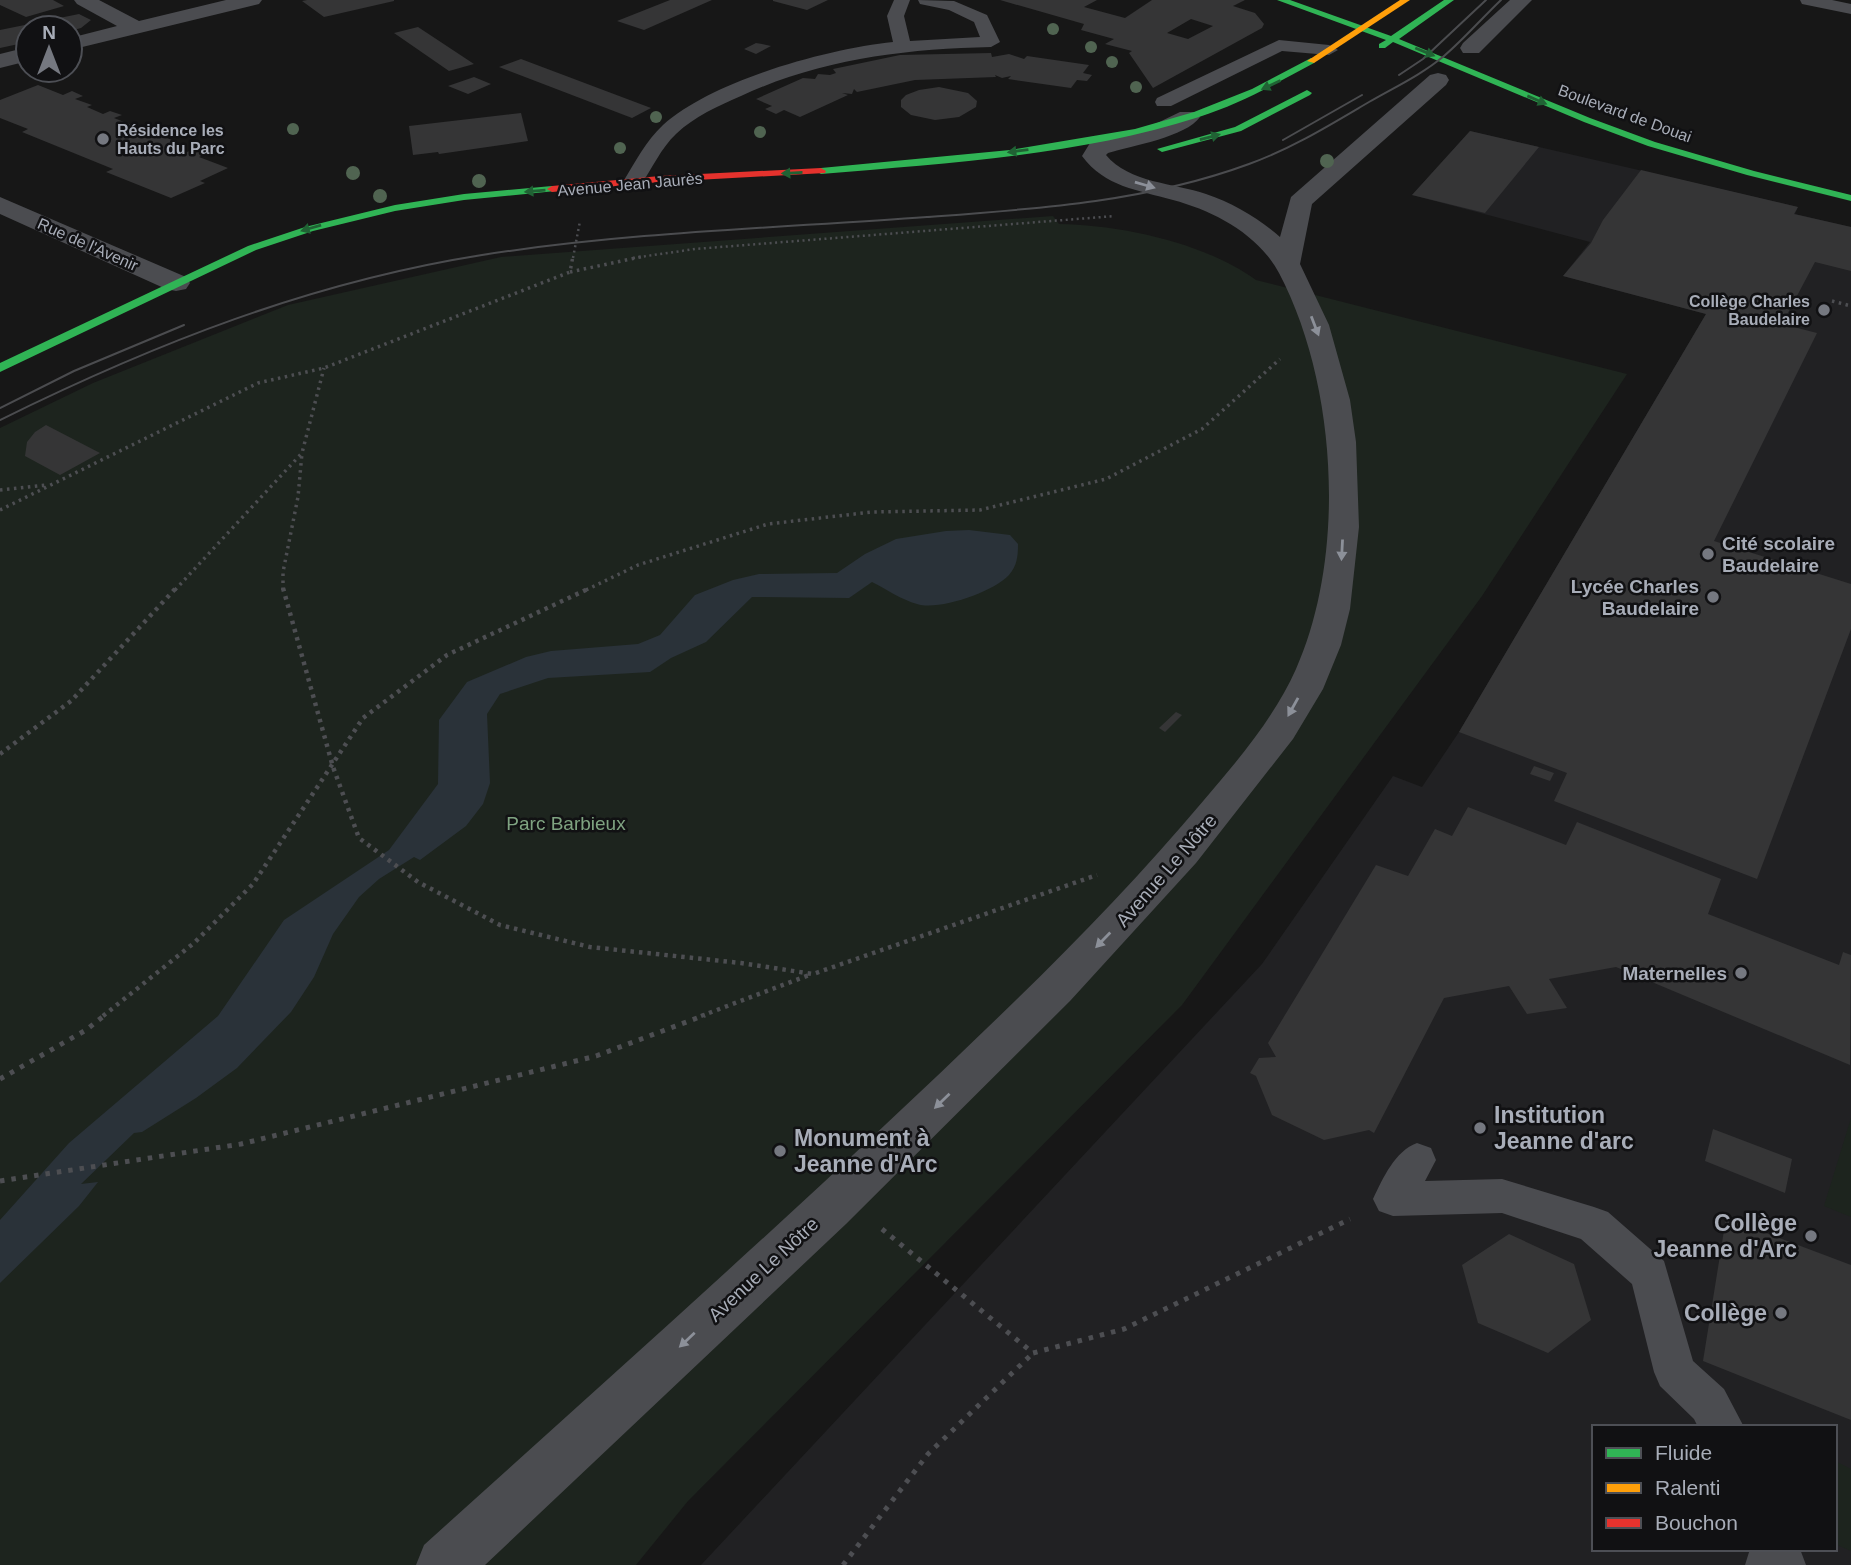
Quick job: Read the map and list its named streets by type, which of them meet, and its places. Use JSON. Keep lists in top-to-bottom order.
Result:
{
  "streets": {
    "main road": ["Boulevard de Douai", "Avenue Jean Jaurès"],
    "street": ["Rue de l'Avenir", "Avenue Le Nôtre"]
  },
  "crossings": [
    ["Avenue Jean Jaurès", "Rue de l'Avenir"],
    ["Avenue Jean Jaurès", "Avenue Le Nôtre"]
  ],
  "one_way": ["Avenue Le Nôtre"],
  "parks": ["Parc Barbieux"],
  "places": [
    "Résidence les Hauts du Parc",
    "Collège Charles Baudelaire",
    "Cité scolaire Baudelaire",
    "Lycée Charles Baudelaire",
    "Maternelles",
    "Institution Jeanne d'arc",
    "Monument à Jeanne d'Arc",
    "Collège Jeanne d'Arc",
    "Collège"
  ],
  "legend": ["Fluide", "Ralenti", "Bouchon"],
  "north": "top"
}
